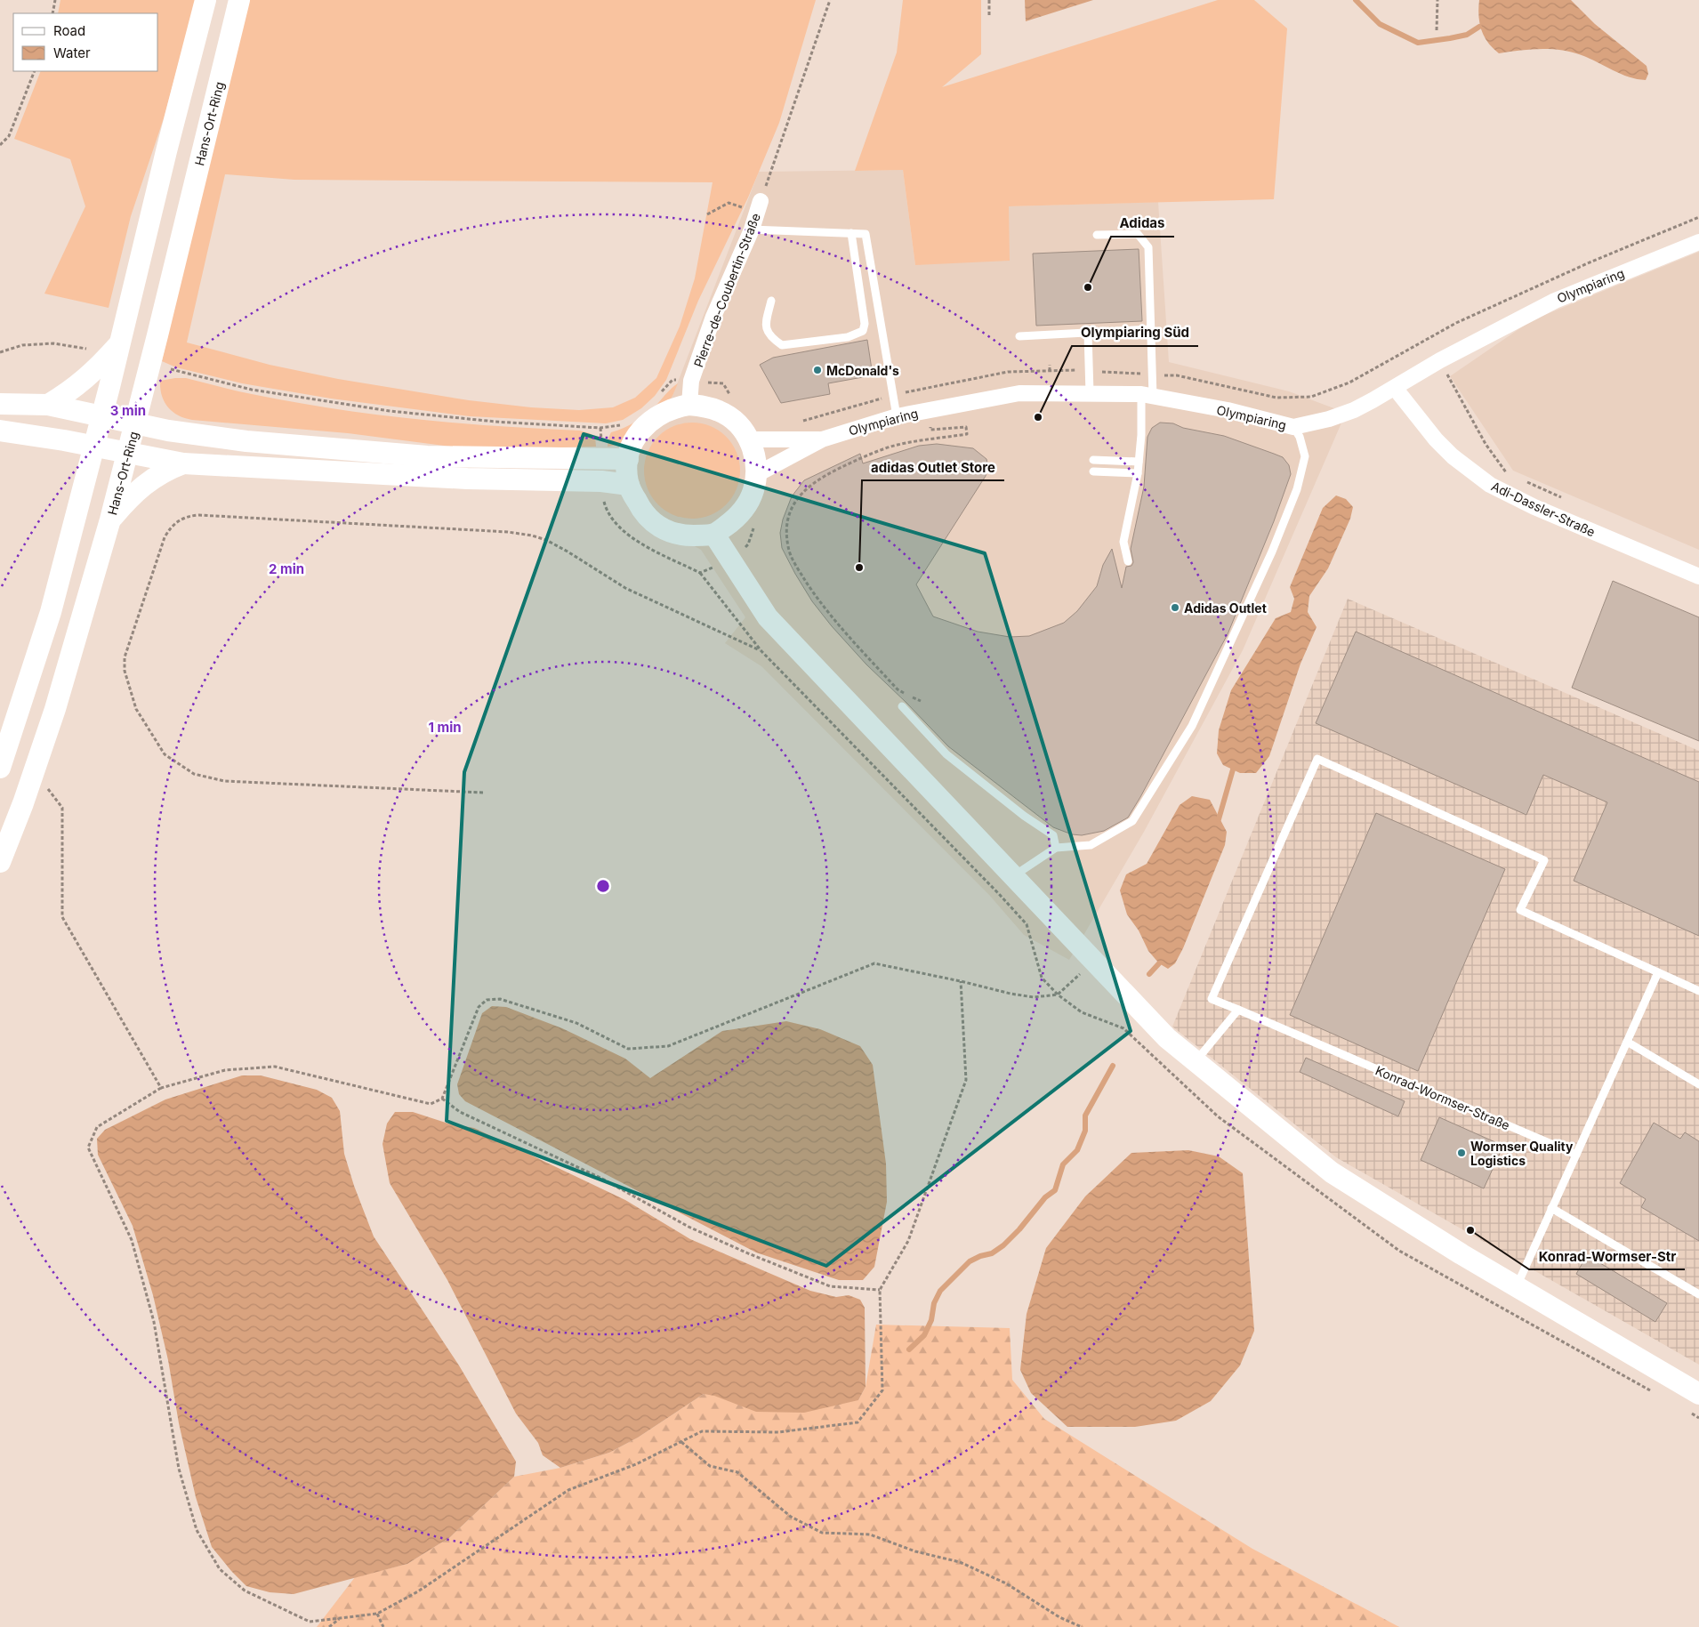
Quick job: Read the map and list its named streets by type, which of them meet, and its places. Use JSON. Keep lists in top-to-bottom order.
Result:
{
  "streets": {
    "street": [
      "Hans-Ort-Ring",
      "Olympiaring",
      "Pierre-de-Coubertin-Straße",
      "Adi-Dassler-Straße"
    ],
    "lane": ["Konrad-Wormser-Straße"]
  },
  "crossings": [
    ["Olympiaring", "Pierre-de-Coubertin-Straße"],
    ["Olympiaring", "Adi-Dassler-Straße"]
  ],
  "places": [
    "Adidas",
    "McDonald's",
    "Olympiaring Süd",
    "adidas Outlet Store",
    "Adidas Outlet",
    "Wormser Quality Logistics",
    "Konrad-Wormser-Str"
  ],
  "legend": ["Road", "Water"],
  "rings": ["3 min", "2 min", "1 min"]
}
